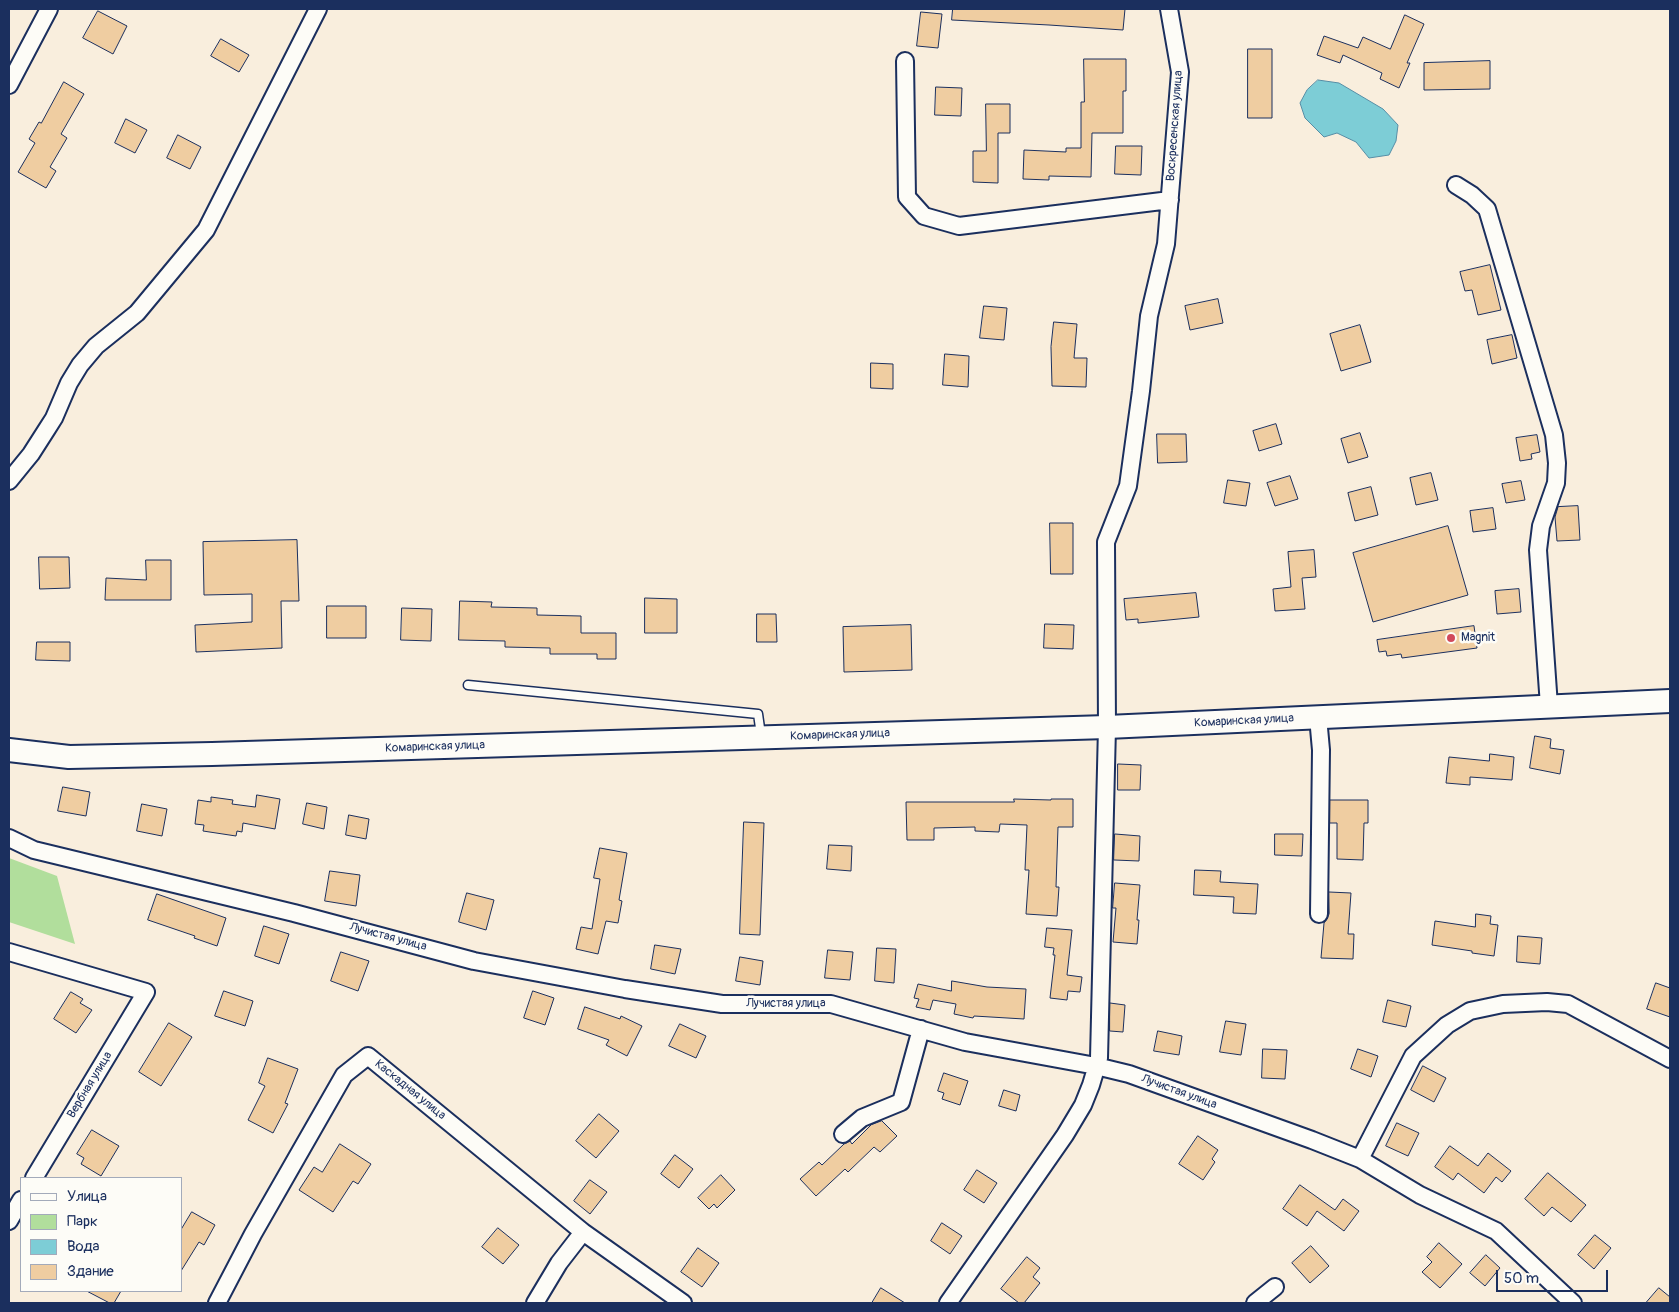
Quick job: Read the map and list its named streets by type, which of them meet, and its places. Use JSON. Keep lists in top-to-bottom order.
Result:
{
  "streets": {
    "street": [
      "Воскресенская улица",
      "Комаринская улица",
      "Лучистая улица",
      "Вербная улица",
      "Каскадная улица"
    ]
  },
  "crossings": [
    ["Воскресенская улица", "Комаринская улица"],
    ["Воскресенская улица", "Лучистая улица"]
  ],
  "places": ["Magnit"],
  "legend": [
    "Улица",
    "Парк",
    "Вода",
    "Здание"
  ],
  "scale_bar": "50 m"
}
